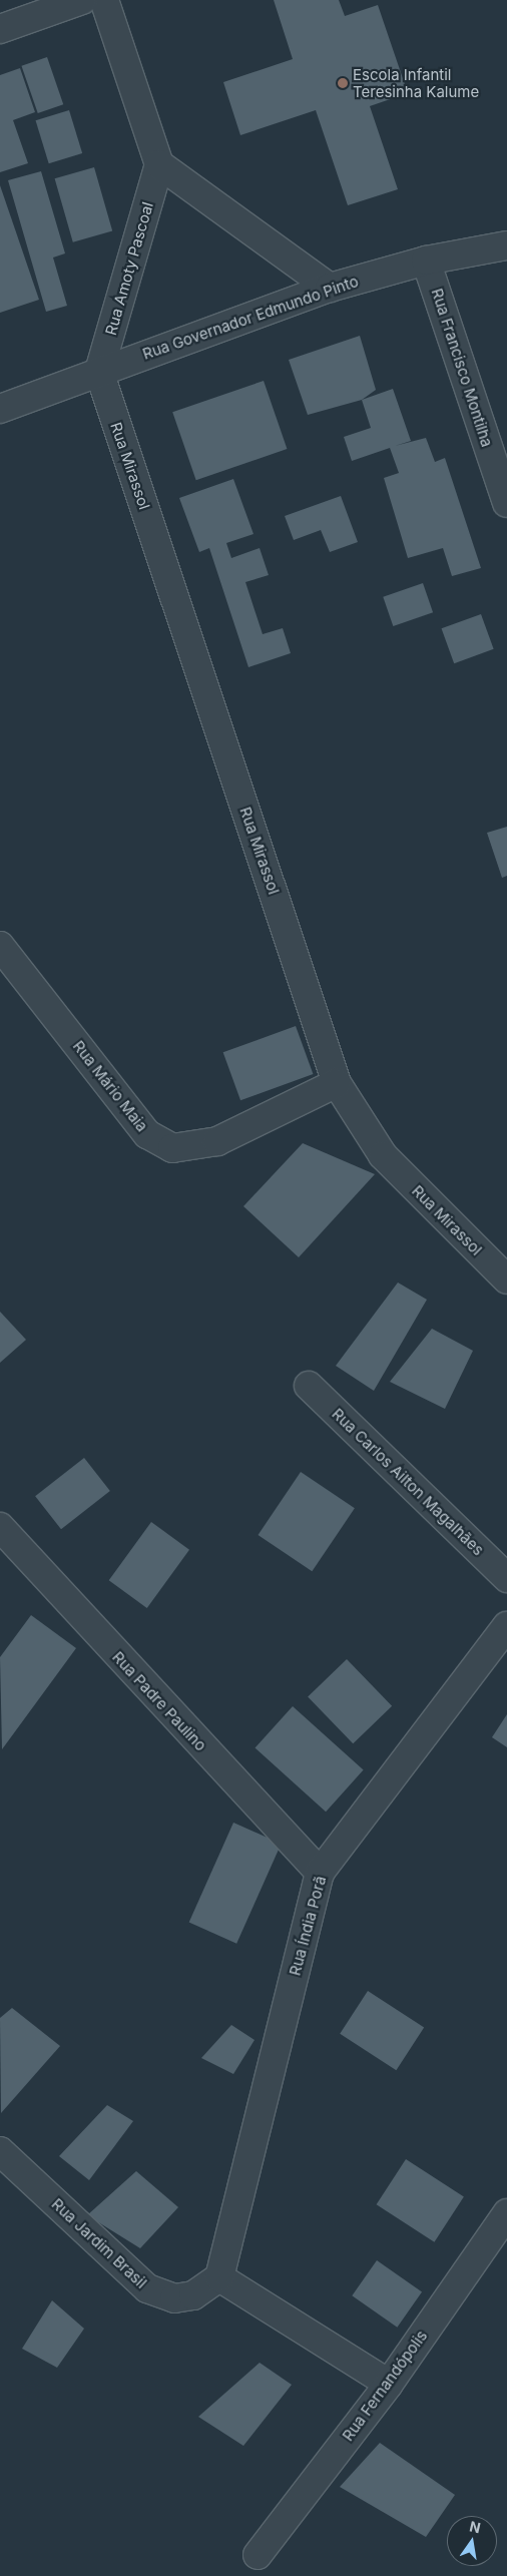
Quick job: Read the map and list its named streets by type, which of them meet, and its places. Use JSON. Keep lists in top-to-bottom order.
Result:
{
  "streets": {
    "street": [
      "Rua Amoty Pascoal",
      "Rua Governador Edmundo Pinto",
      "Rua Francisco Montilha",
      "Rua Mirassol",
      "Rua Mário Maia",
      "Rua Carlos Ailton Magalhães",
      "Rua Padre Paulino",
      "Rua Índia Porã",
      "Rua Jardim Brasil",
      "Rua Fernandópolis"
    ]
  },
  "crossings": [
    ["Rua Amoty Pascoal", "Rua Governador Edmundo Pinto"],
    ["Rua Amoty Pascoal", "Rua Mirassol"],
    ["Rua Governador Edmundo Pinto", "Rua Francisco Montilha"],
    ["Rua Governador Edmundo Pinto", "Rua Mirassol"],
    ["Rua Mirassol", "Rua Mário Maia"],
    ["Rua Padre Paulino", "Rua Índia Porã"],
    ["Rua Índia Porã", "Rua Jardim Brasil"]
  ],
  "places": ["Escola Infantil Teresinha Kalume"],
  "north": "top"
}
